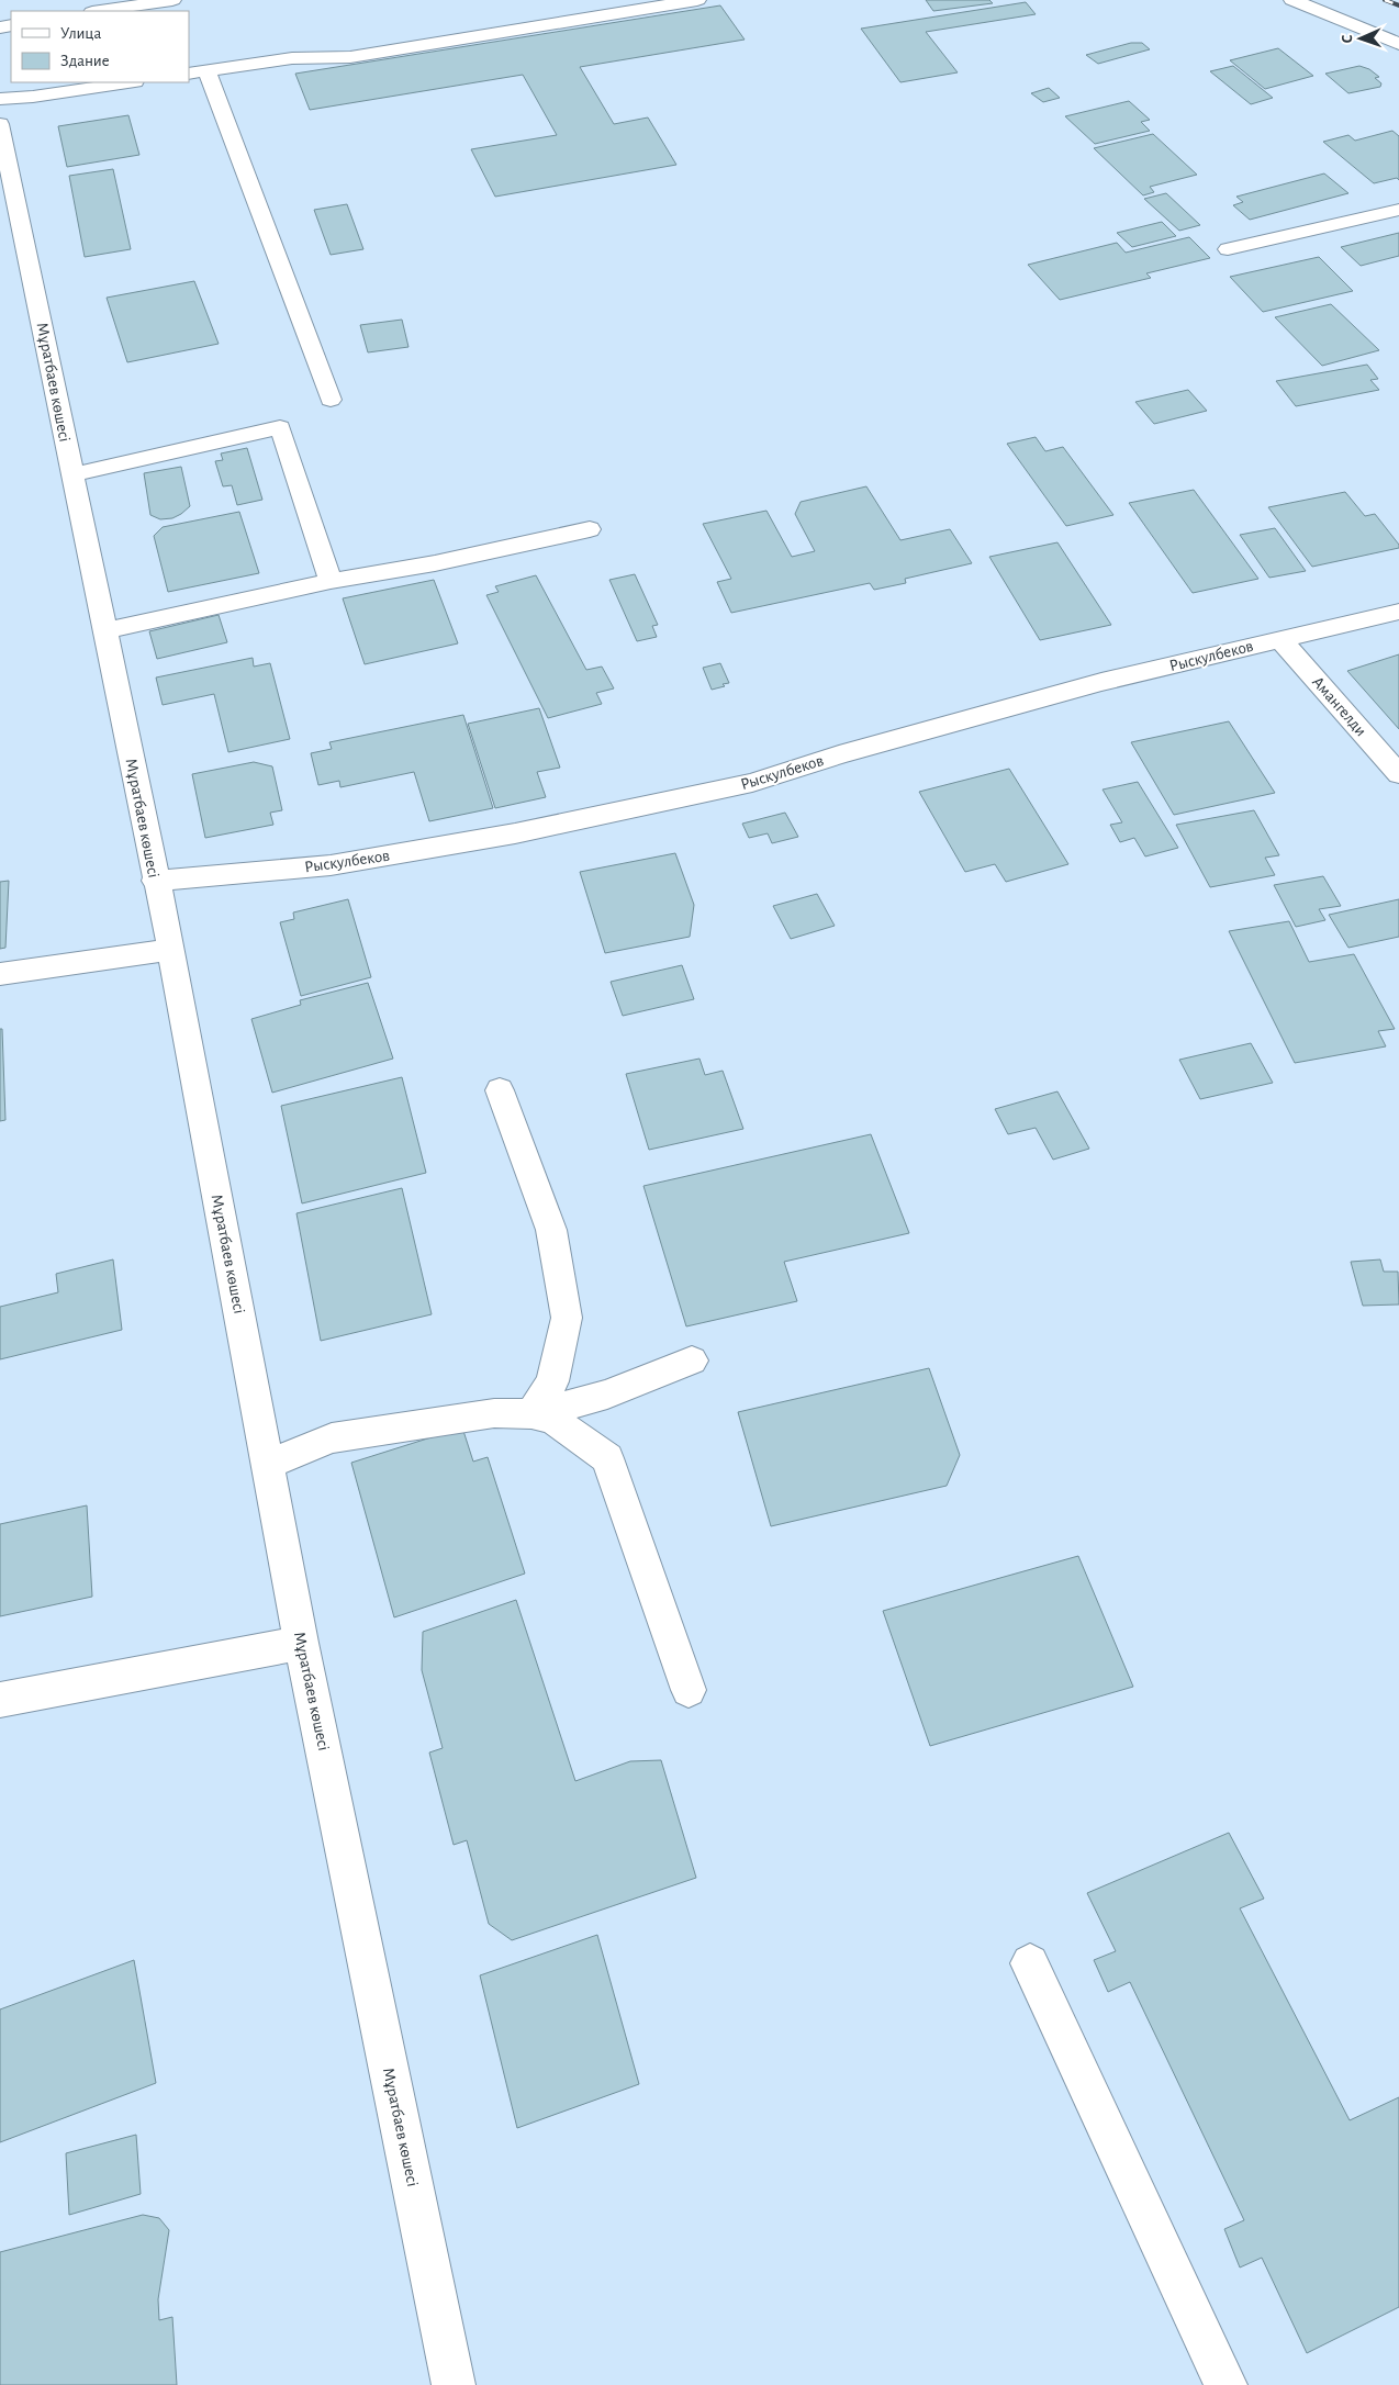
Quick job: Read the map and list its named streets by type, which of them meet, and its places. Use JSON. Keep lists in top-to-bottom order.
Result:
{
  "streets": {
    "street": ["Мұратбаев көшесі", "Рыскулбеков", "Амангелди"]
  },
  "crossings": [
    ["Мұратбаев көшесі", "Рыскулбеков"],
    ["Рыскулбеков", "Амангелди"]
  ],
  "legend": ["Улица", "Здание"],
  "north": "left"
}
